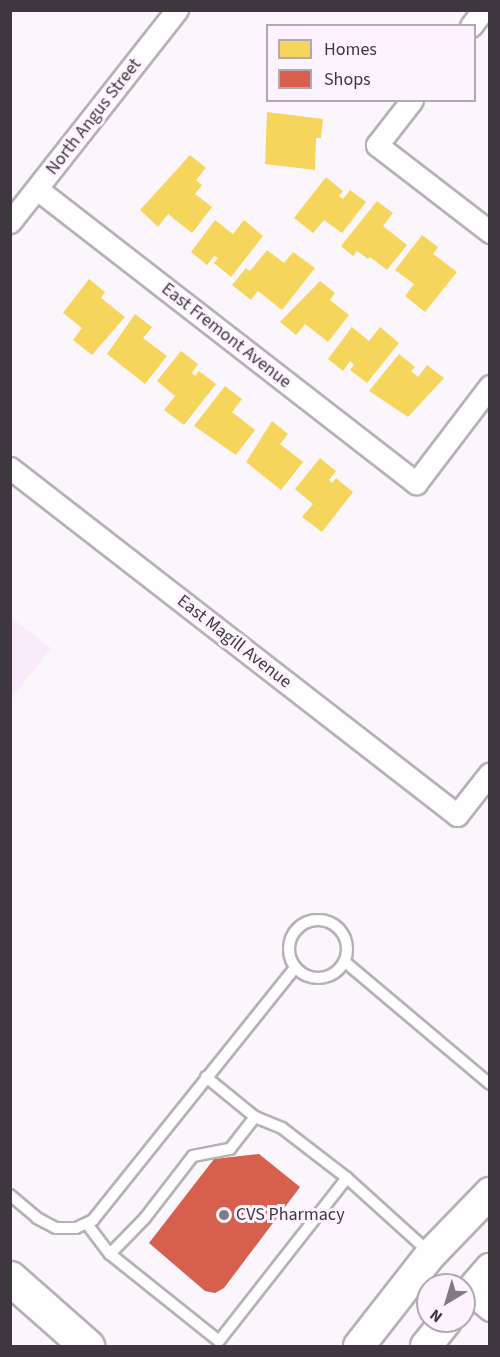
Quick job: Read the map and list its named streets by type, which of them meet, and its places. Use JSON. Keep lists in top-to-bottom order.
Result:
{
  "streets": {
    "street": ["North Angus Street", "East Fremont Avenue", "East Magill Avenue"]
  },
  "crossings": [
    ["North Angus Street", "East Fremont Avenue"]
  ],
  "places": ["CVS Pharmacy"],
  "legend": ["Homes", "Shops"],
  "north": "bottom left"
}
